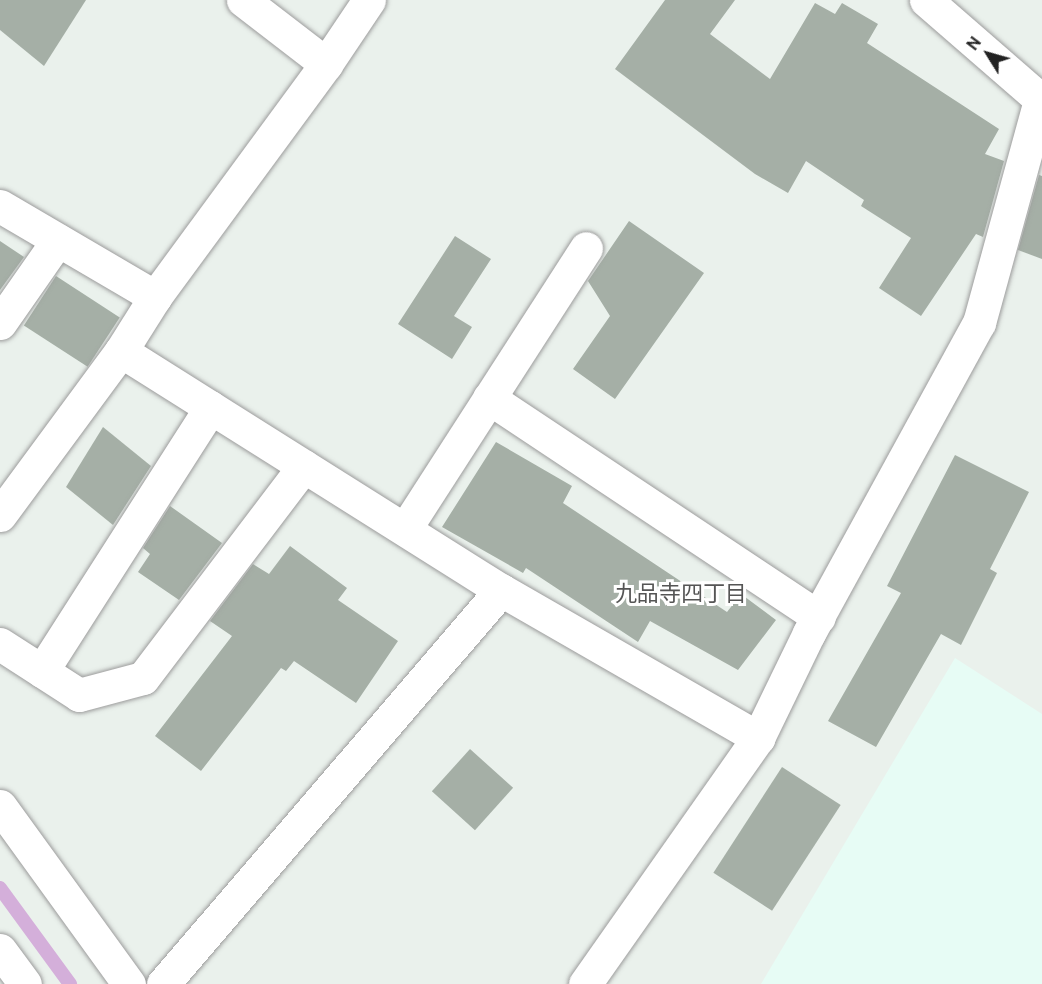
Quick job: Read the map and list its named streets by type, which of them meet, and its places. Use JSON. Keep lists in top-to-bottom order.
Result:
{
  "districts": ["九品寺四丁目"],
  "north": "top left"
}
